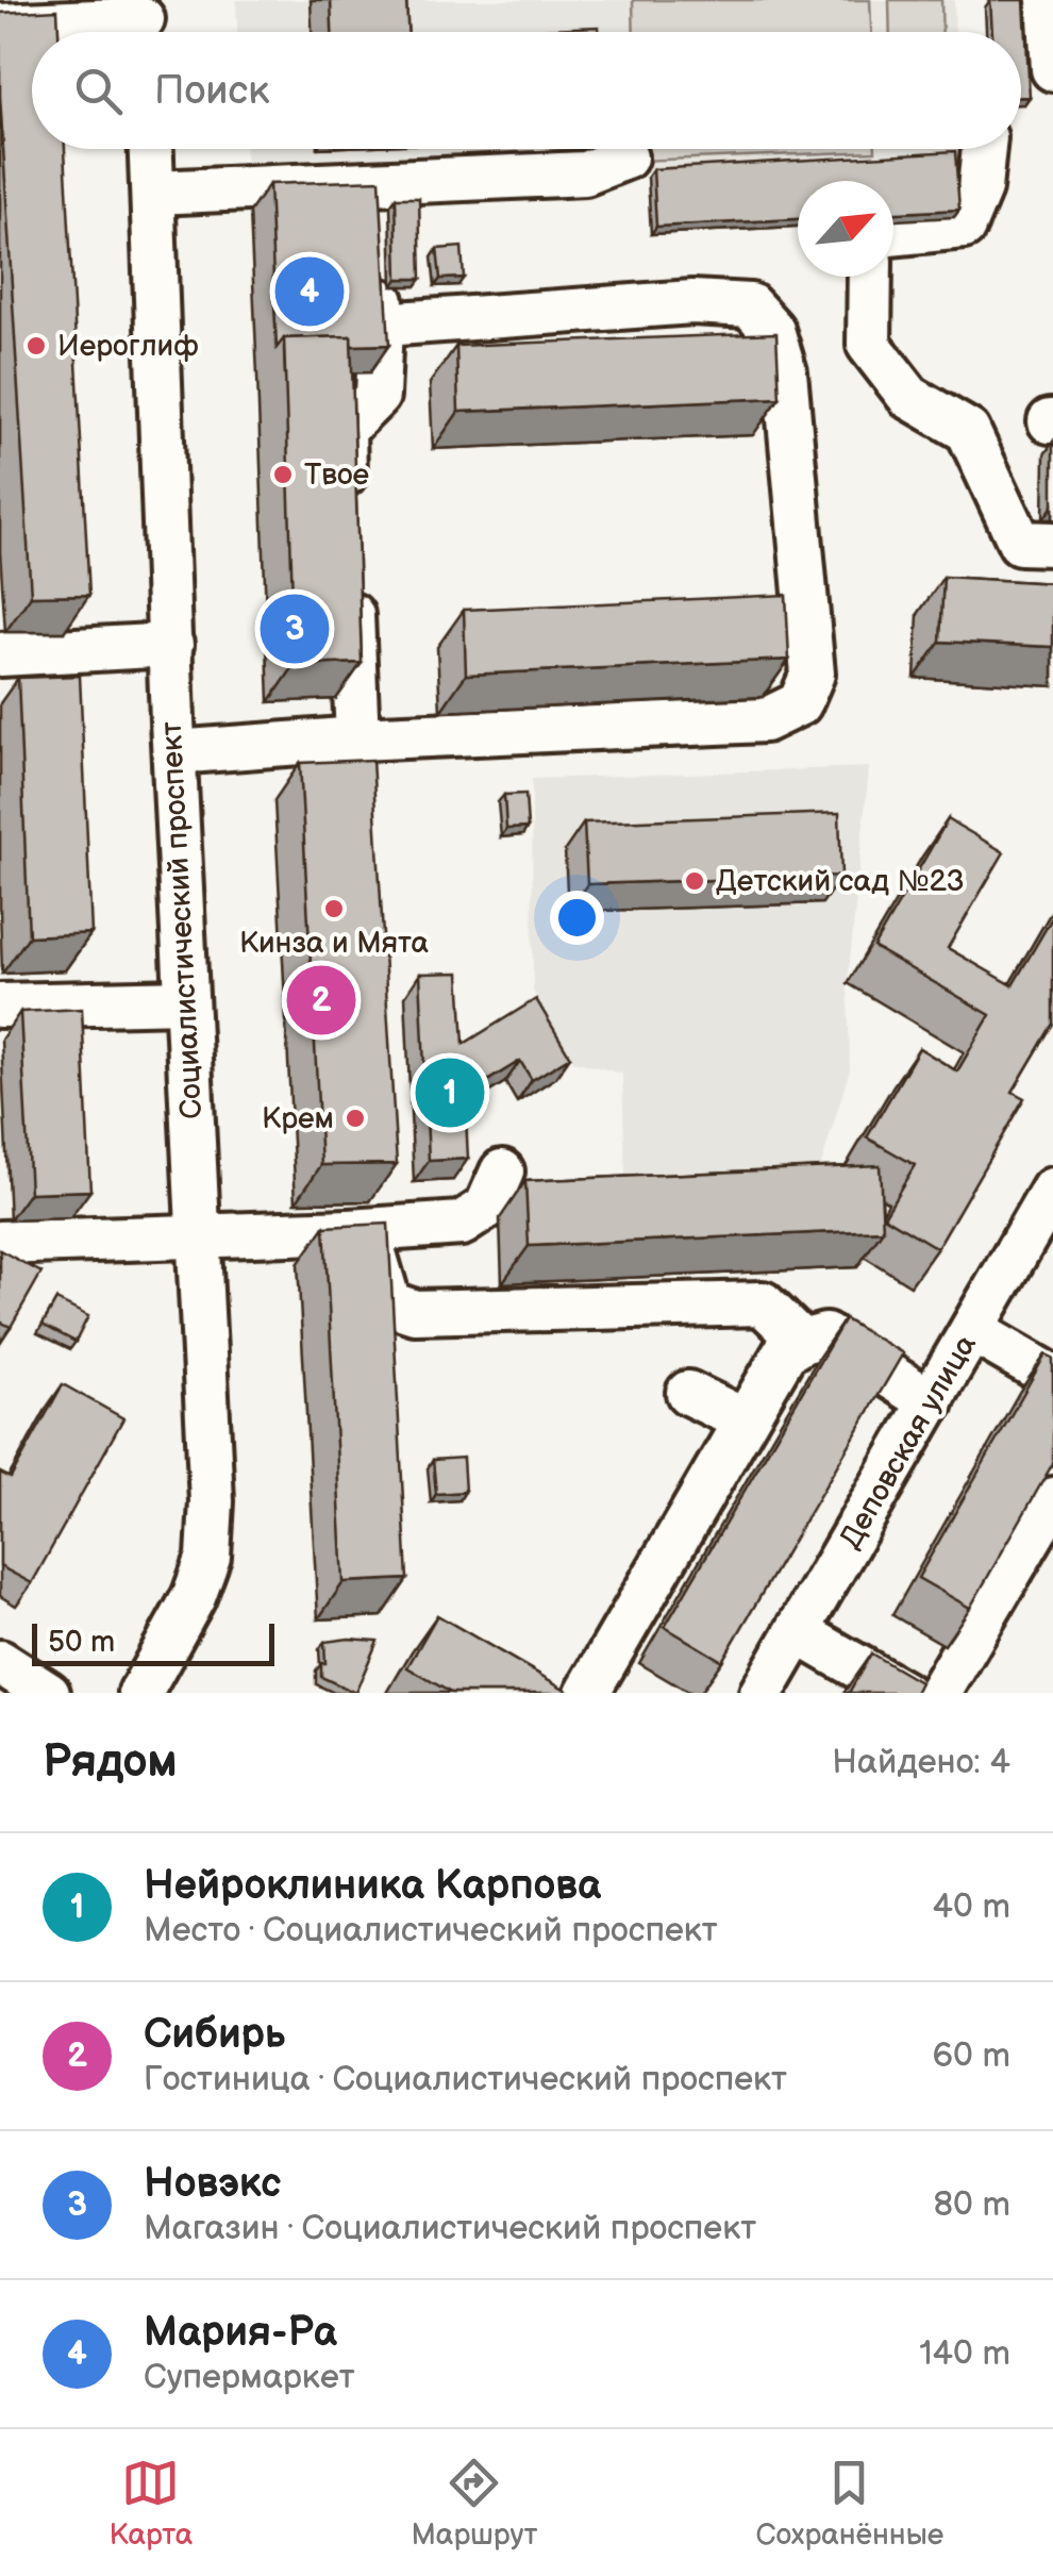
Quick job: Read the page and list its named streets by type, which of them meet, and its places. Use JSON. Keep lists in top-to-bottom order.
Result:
{
  "streets": {
    "street": ["Социалистический проспект", "Деповская улица"]
  },
  "places": [
    "Иероглиф",
    "Твое",
    "Детский сад №23",
    "Кинза и Мята",
    "Крем"
  ],
  "scale_bar": "50 m",
  "north": "top right",
  "page": {
    "search": "Поиск",
    "pins": [
      "4",
      "3",
      "2",
      "1"
    ],
    "scale": "50 m",
    "heading": ["Рядом", "Найдено: 4"],
    "list": [
      {
        "mark": "1",
        "name": "Нейроклиника Карпова",
        "note": "Место · Социалистический проспект",
        "value": "40 m"
      },
      {
        "mark": "2",
        "name": "Сибирь",
        "note": "Гостиница · Социалистический проспект",
        "value": "60 m"
      },
      {
        "mark": "3",
        "name": "Новэкс",
        "note": "Магазин · Социалистический проспект",
        "value": "80 m"
      },
      {
        "mark": "4",
        "name": "Мария-Ра",
        "note": "Супермаркет",
        "value": "140 m"
      }
    ],
    "nav": ["Карта", "Маршрут", "Сохранённые"]
  }
}
